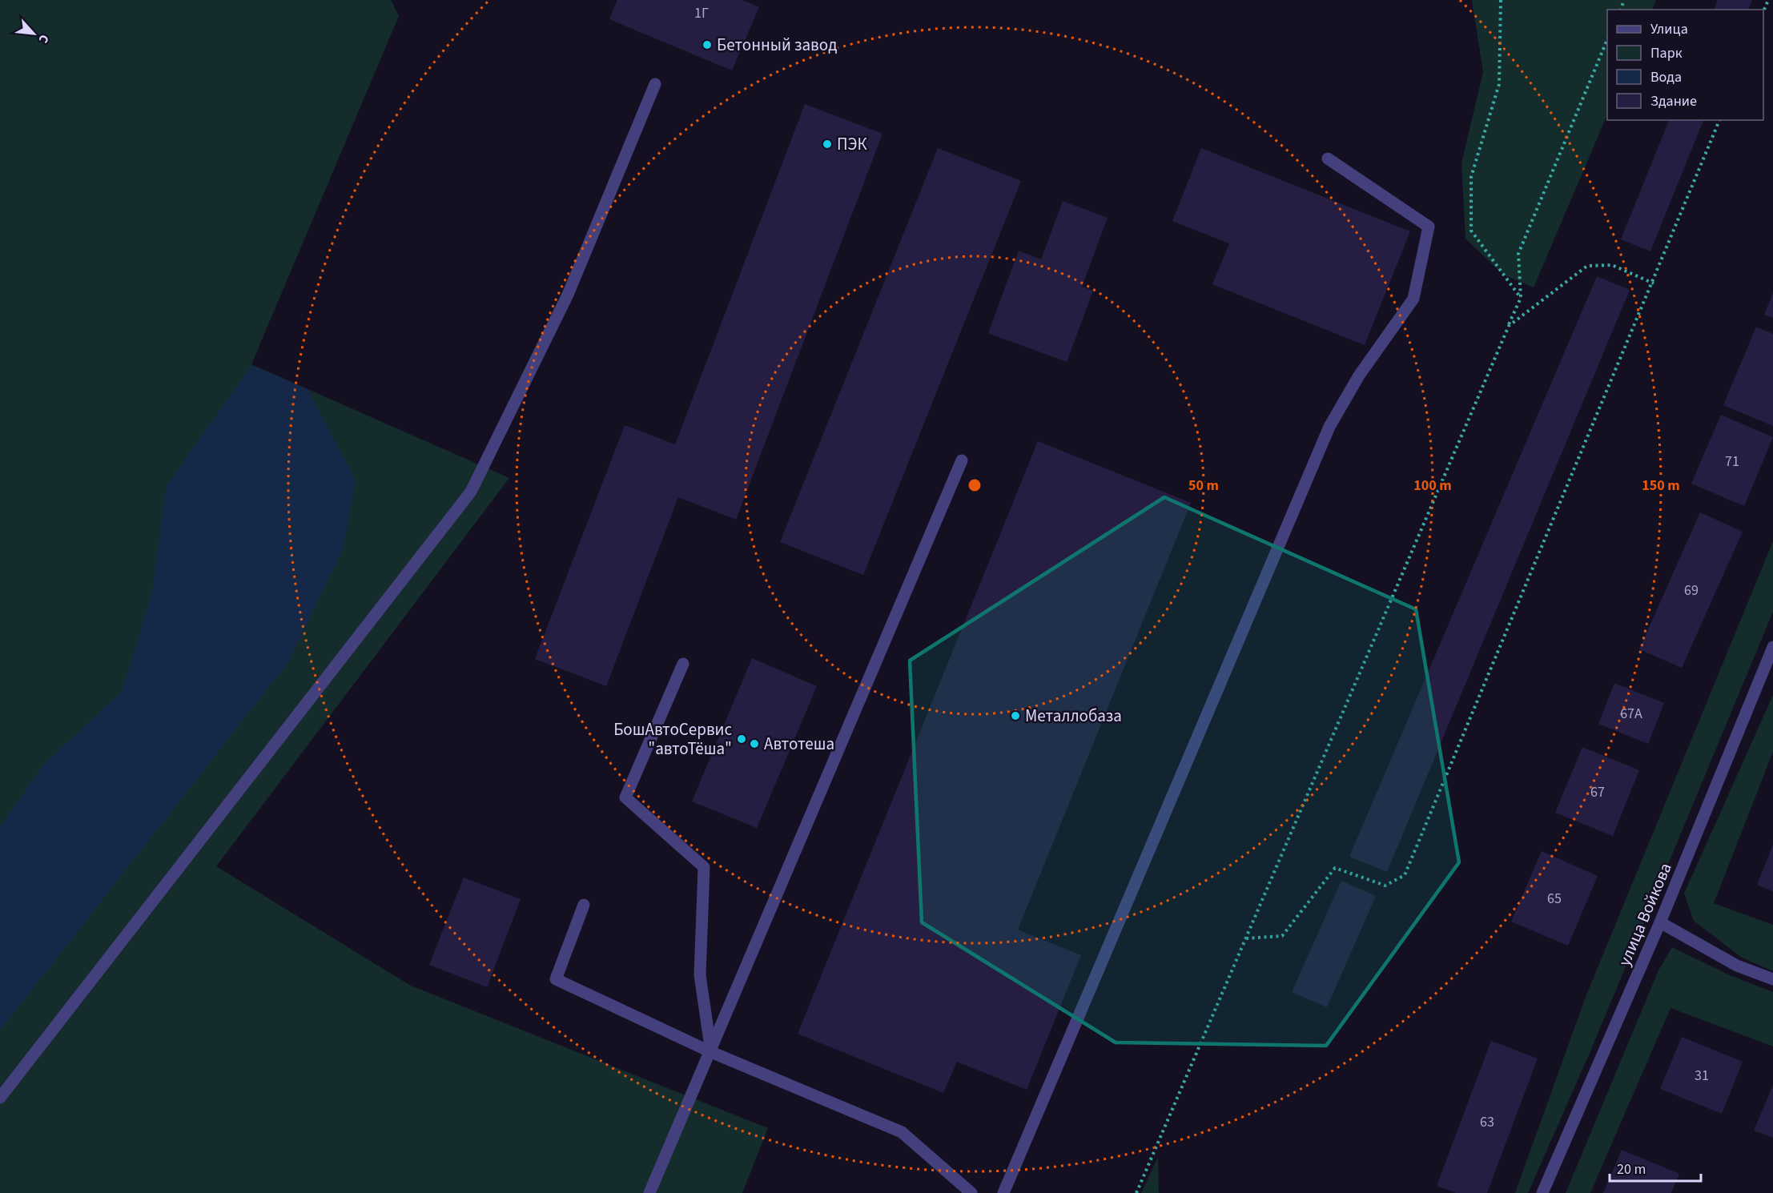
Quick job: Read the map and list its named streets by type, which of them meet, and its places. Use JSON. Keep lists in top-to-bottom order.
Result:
{
  "streets": {
    "street": ["улица Войкова"]
  },
  "places": [
    "Бетонный завод",
    "ПЭК",
    "Металлобаза",
    "БошАвтоСервис \"автоТёша\"",
    "Автотеша"
  ],
  "house_numbers": [
    "1Г",
    "71",
    "69",
    "67А",
    "67",
    "65",
    "31",
    "63"
  ],
  "legend": [
    "Улица",
    "Парк",
    "Вода",
    "Здание"
  ],
  "scale_bar": "20 m",
  "north": "bottom right",
  "rings": ["50 m", "100 m", "150 m"]
}
